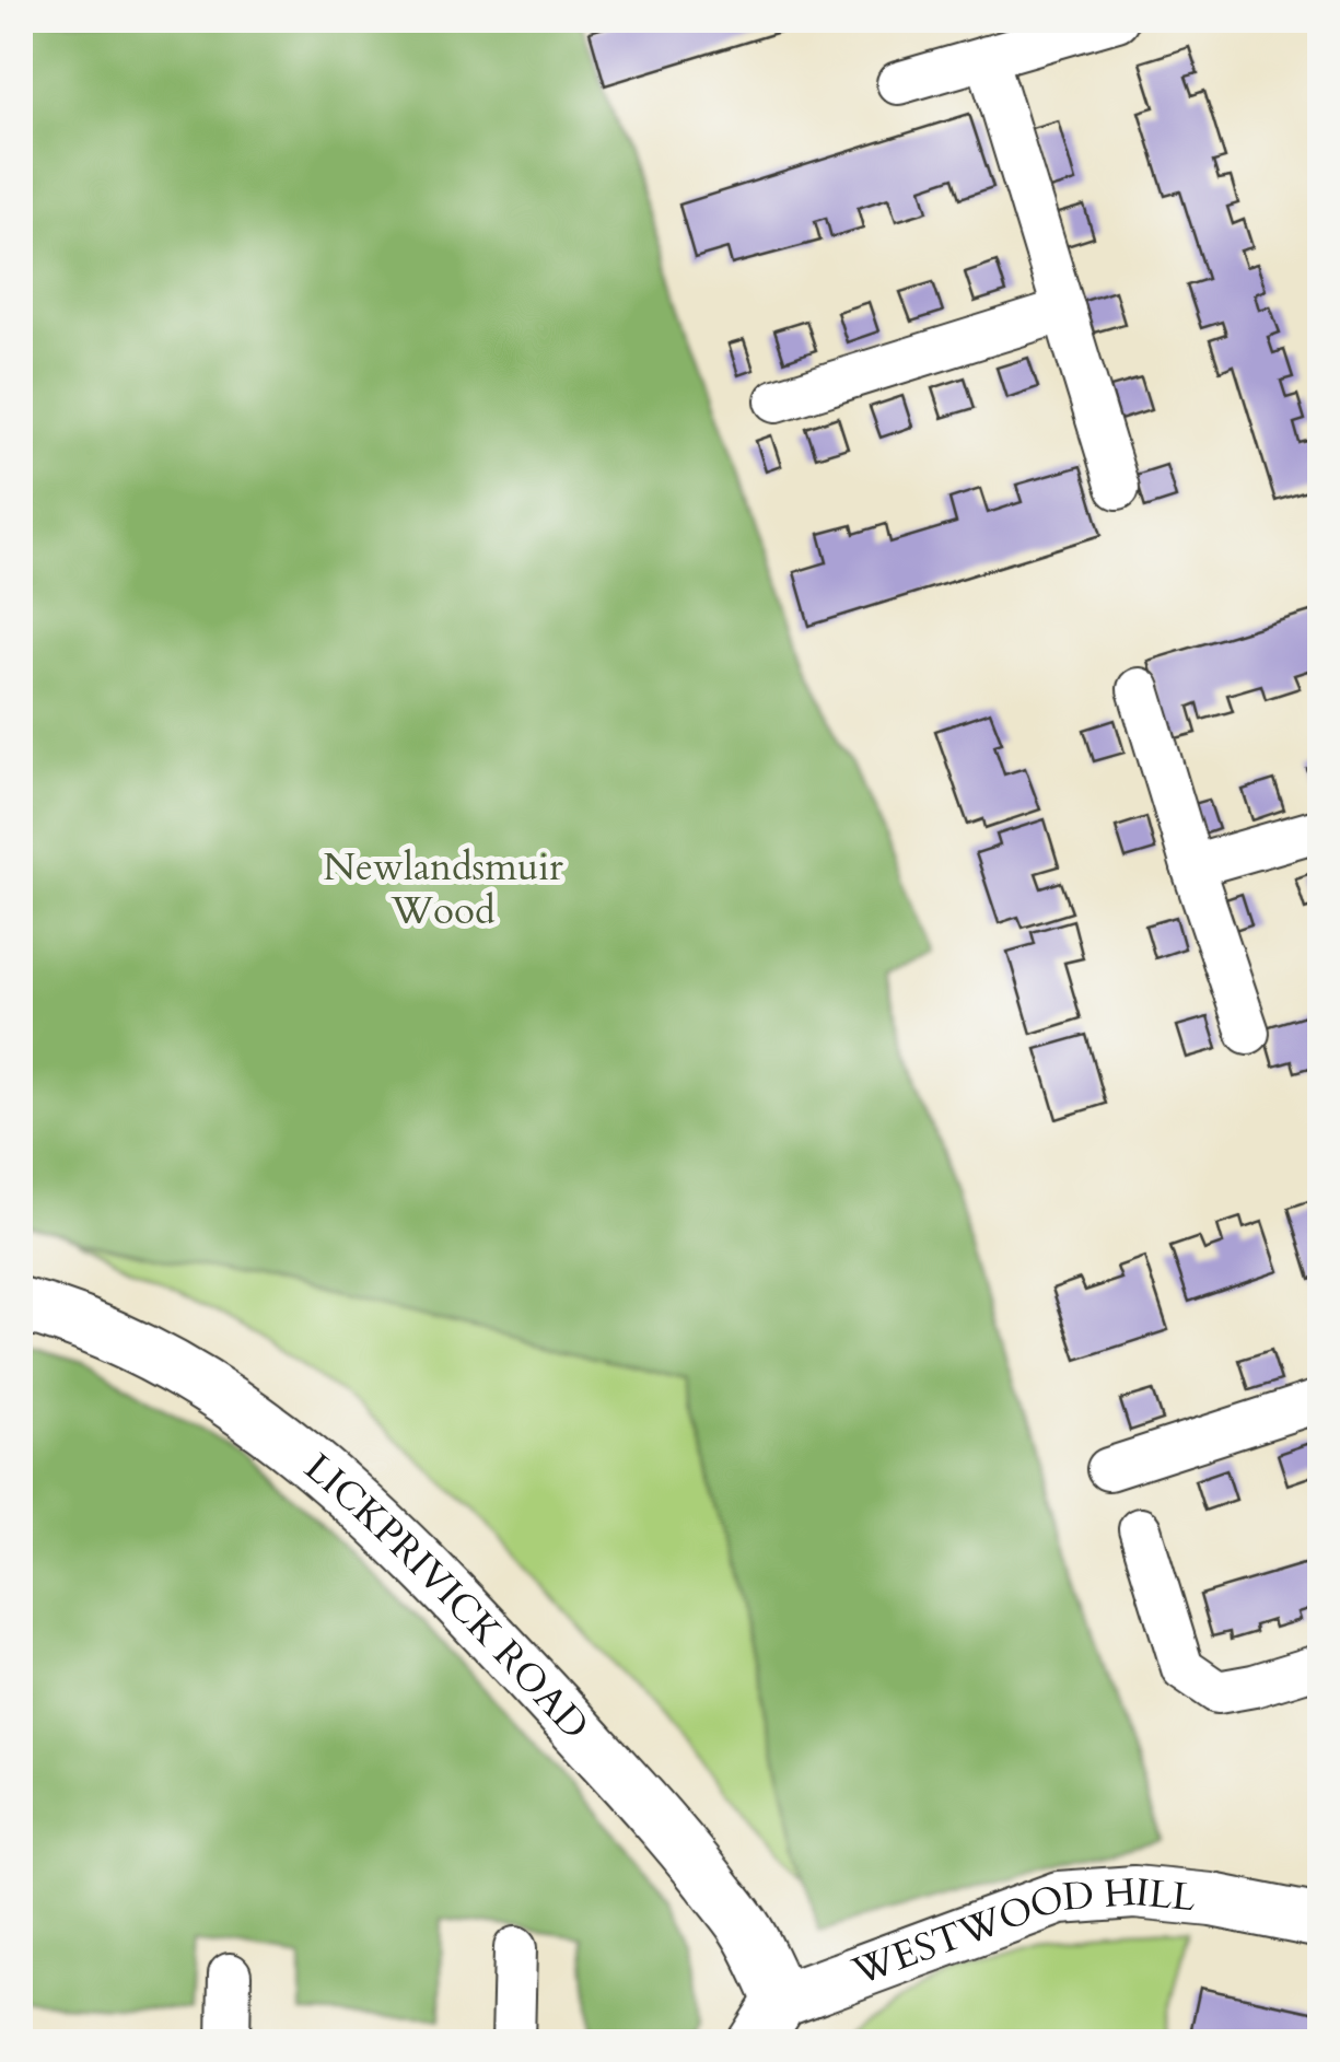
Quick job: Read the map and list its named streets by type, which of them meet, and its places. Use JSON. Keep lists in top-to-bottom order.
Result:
{
  "streets": {
    "street": ["LICKPRIVICK ROAD", "WESTWOOD HILL"]
  },
  "crossings": [
    ["LICKPRIVICK ROAD", "WESTWOOD HILL"]
  ],
  "parks": ["Newlandsmuir Wood"]
}
